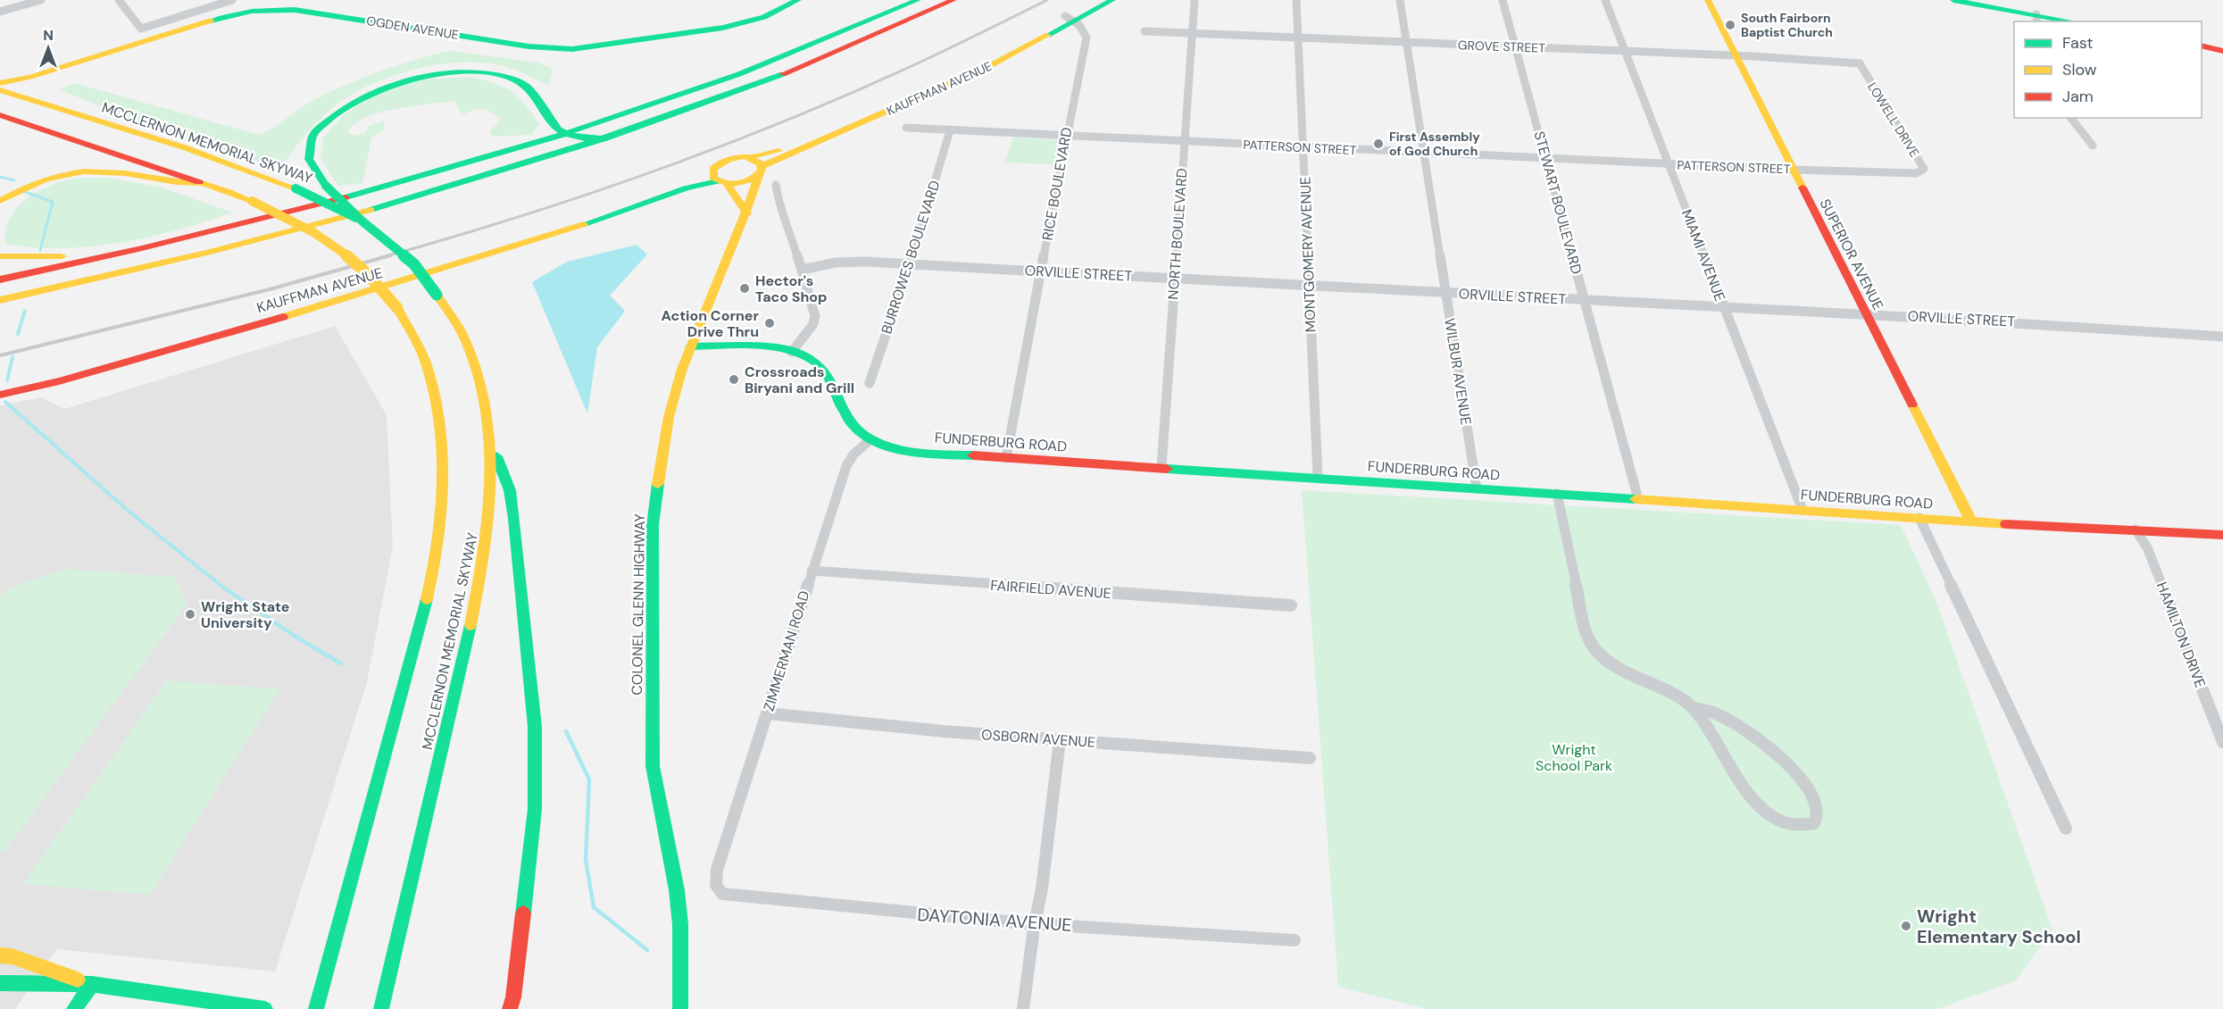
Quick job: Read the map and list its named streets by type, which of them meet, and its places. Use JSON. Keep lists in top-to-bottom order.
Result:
{
  "streets": {
    "main road": [
      "OGDEN AVENUE",
      "KAUFFMAN AVENUE",
      "MCCLERNON MEMORIAL SKYWAY",
      "SUPERIOR AVENUE",
      "FUNDERBURG ROAD",
      "COLONEL GLENN HIGHWAY"
    ],
    "street": [
      "GROVE STREET",
      "LOWELL DRIVE",
      "PATTERSON STREET",
      "RICE BOULEVARD",
      "STEWART BOULEVARD",
      "NORTH BOULEVARD",
      "MONTGOMERY AVENUE",
      "MIAMI AVENUE",
      "BURROWES BOULEVARD",
      "ORVILLE STREET",
      "WILBUR AVENUE",
      "FAIRFIELD AVENUE",
      "HAMILTON DRIVE",
      "ZIMMERMAN ROAD",
      "OSBORN AVENUE",
      "DAYTONIA AVENUE"
    ]
  },
  "crossings": [
    ["OGDEN AVENUE", "MCCLERNON MEMORIAL SKYWAY"],
    ["GROVE STREET", "LOWELL DRIVE"],
    ["GROVE STREET", "STEWART BOULEVARD"],
    ["GROVE STREET", "NORTH BOULEVARD"],
    ["GROVE STREET", "MONTGOMERY AVENUE"],
    ["GROVE STREET", "SUPERIOR AVENUE"],
    ["GROVE STREET", "MIAMI AVENUE"],
    ["GROVE STREET", "WILBUR AVENUE"],
    ["KAUFFMAN AVENUE", "RICE BOULEVARD"],
    ["KAUFFMAN AVENUE", "COLONEL GLENN HIGHWAY"],
    ["LOWELL DRIVE", "PATTERSON STREET"],
    ["PATTERSON STREET", "RICE BOULEVARD"],
    ["PATTERSON STREET", "STEWART BOULEVARD"],
    ["PATTERSON STREET", "NORTH BOULEVARD"],
    ["PATTERSON STREET", "MONTGOMERY AVENUE"],
    ["PATTERSON STREET", "SUPERIOR AVENUE"],
    ["PATTERSON STREET", "MIAMI AVENUE"],
    ["PATTERSON STREET", "BURROWES BOULEVARD"],
    ["PATTERSON STREET", "WILBUR AVENUE"],
    ["RICE BOULEVARD", "ORVILLE STREET"],
    ["RICE BOULEVARD", "FUNDERBURG ROAD"],
    ["STEWART BOULEVARD", "ORVILLE STREET"],
    ["STEWART BOULEVARD", "FUNDERBURG ROAD"],
    ["NORTH BOULEVARD", "ORVILLE STREET"],
    ["NORTH BOULEVARD", "FUNDERBURG ROAD"],
    ["MONTGOMERY AVENUE", "ORVILLE STREET"],
    ["MONTGOMERY AVENUE", "FUNDERBURG ROAD"],
    ["SUPERIOR AVENUE", "ORVILLE STREET"],
    ["SUPERIOR AVENUE", "FUNDERBURG ROAD"],
    ["MIAMI AVENUE", "ORVILLE STREET"],
    ["MIAMI AVENUE", "FUNDERBURG ROAD"],
    ["BURROWES BOULEVARD", "ORVILLE STREET"],
    ["ORVILLE STREET", "WILBUR AVENUE"],
    ["WILBUR AVENUE", "FUNDERBURG ROAD"],
    ["FUNDERBURG ROAD", "COLONEL GLENN HIGHWAY"],
    ["FUNDERBURG ROAD", "HAMILTON DRIVE"],
    ["FUNDERBURG ROAD", "ZIMMERMAN ROAD"],
    ["FAIRFIELD AVENUE", "ZIMMERMAN ROAD"],
    ["ZIMMERMAN ROAD", "OSBORN AVENUE"],
    ["ZIMMERMAN ROAD", "DAYTONIA AVENUE"]
  ],
  "parks": ["Wright School Park"],
  "places": [
    "South Fairborn Baptist Church",
    "First Assembly of God Church",
    "Hector's Taco Shop",
    "Action Corner Drive Thru",
    "Crossroads Biryani and Grill",
    "Wright State University",
    "Wright Elementary School"
  ],
  "legend": ["Fast", "Slow", "Jam"],
  "north": "top"
}
